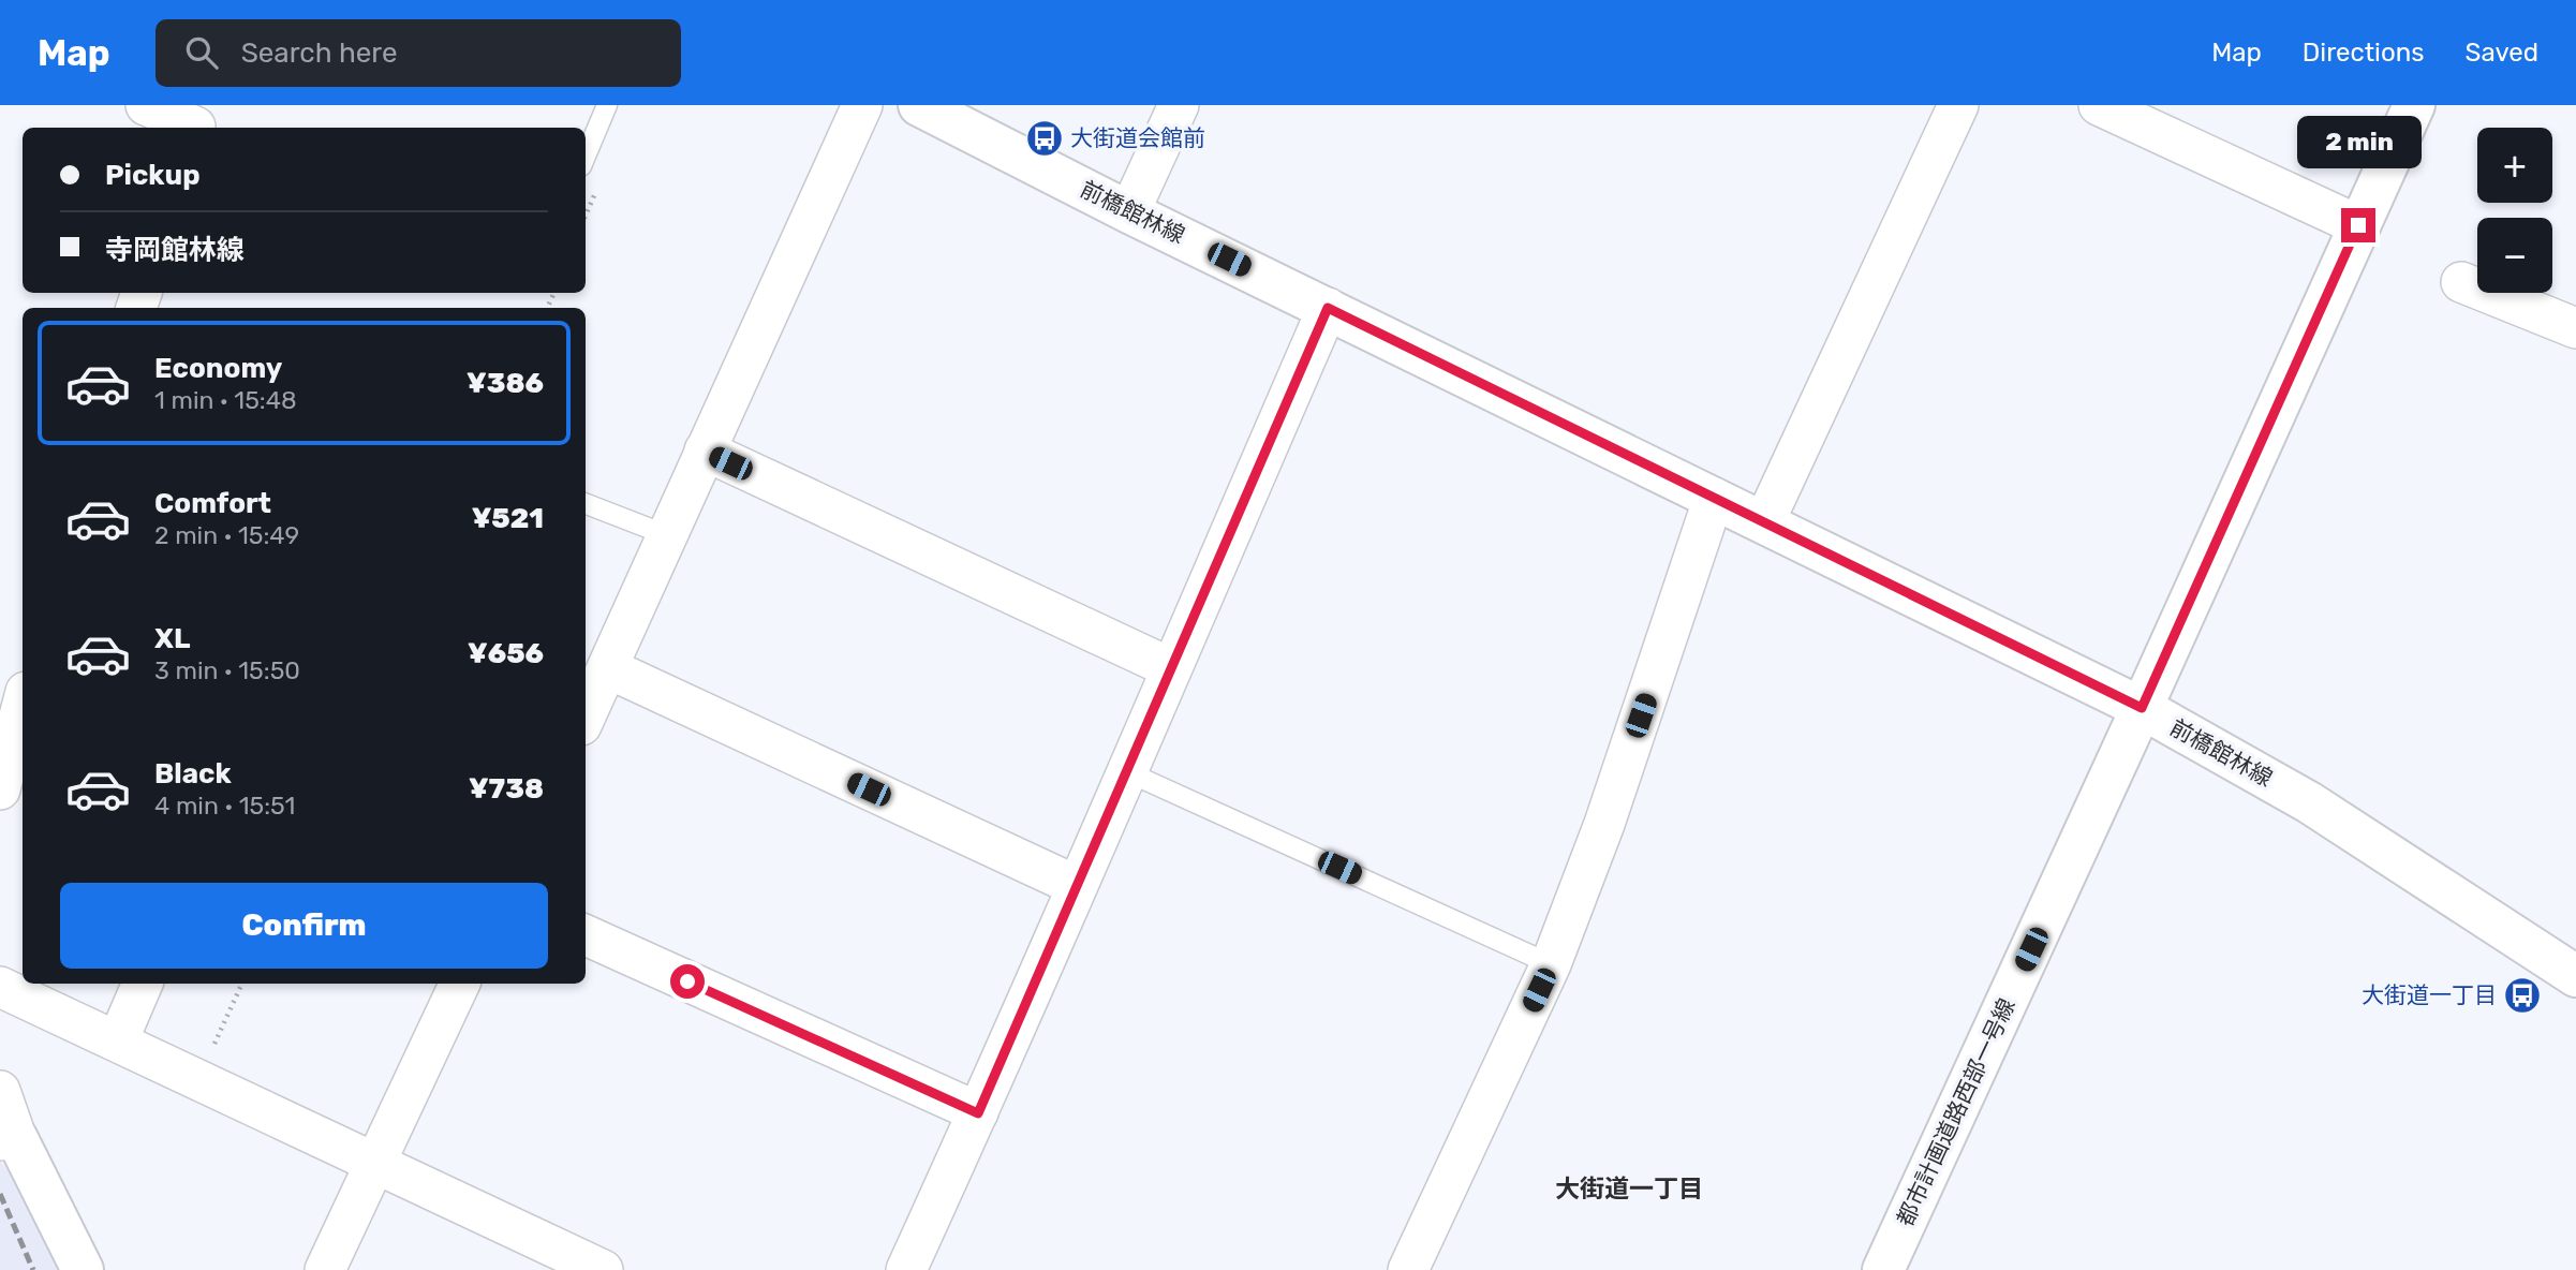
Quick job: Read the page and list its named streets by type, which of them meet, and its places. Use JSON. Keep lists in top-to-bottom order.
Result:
{
  "streets": {
    "main road": ["前橋館林線", "都市計画道路西部一号線"]
  },
  "crossings": [
    ["前橋館林線", "都市計画道路西部一号線"]
  ],
  "districts": ["大街道一丁目"],
  "places": {
    "bus stop": ["大街道会館前", "大街道一丁目"]
  },
  "page": {
    "header": "Map",
    "search": "Search here",
    "nav": ["Map", "Directions", "Saved"],
    "bubble": "2 min",
    "map_buttons": ["+", "−"],
    "banner": ["Pickup", "寺岡館林線"],
    "list": [
      {
        "name": "Economy",
        "note": "1 min · 15:48",
        "value": "¥386"
      },
      {
        "name": "Comfort",
        "note": "2 min · 15:49",
        "value": "¥521"
      },
      {
        "name": "XL",
        "note": "3 min · 15:50",
        "value": "¥656"
      },
      {
        "name": "Black",
        "note": "4 min · 15:51",
        "value": "¥738"
      }
    ],
    "buttons": "Confirm"
  }
}
